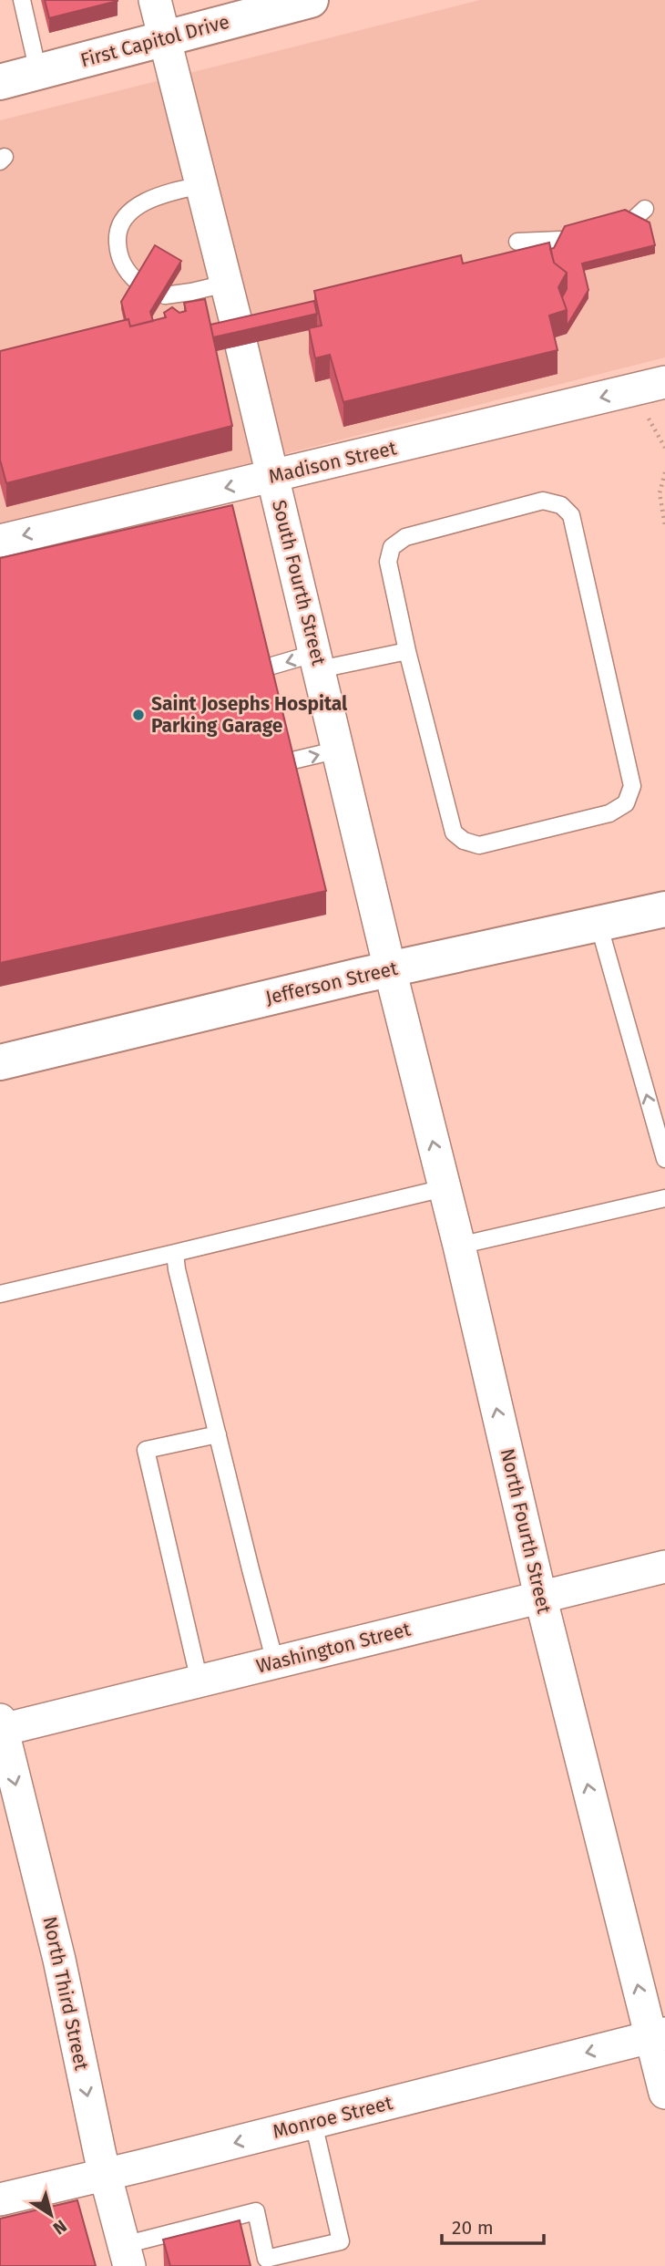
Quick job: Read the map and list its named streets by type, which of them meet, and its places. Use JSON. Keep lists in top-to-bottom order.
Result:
{
  "streets": {
    "street": [
      "First Capitol Drive",
      "Madison Street",
      "South Fourth Street",
      "Jefferson Street",
      "North Fourth Street",
      "Washington Street",
      "North Third Street",
      "Monroe Street"
    ]
  },
  "crossings": [
    ["First Capitol Drive", "South Fourth Street"],
    ["Madison Street", "South Fourth Street"],
    ["South Fourth Street", "Jefferson Street"],
    ["South Fourth Street", "North Fourth Street"],
    ["Jefferson Street", "North Fourth Street"],
    ["North Fourth Street", "Washington Street"],
    ["North Fourth Street", "Monroe Street"],
    ["Washington Street", "North Third Street"],
    ["North Third Street", "Monroe Street"]
  ],
  "one_way": [
    "Madison Street",
    "North Fourth Street",
    "North Third Street",
    "Monroe Street"
  ],
  "places": ["Saint Josephs Hospital Parking Garage"],
  "scale_bar": "20 m",
  "north": "bottom right"
}
